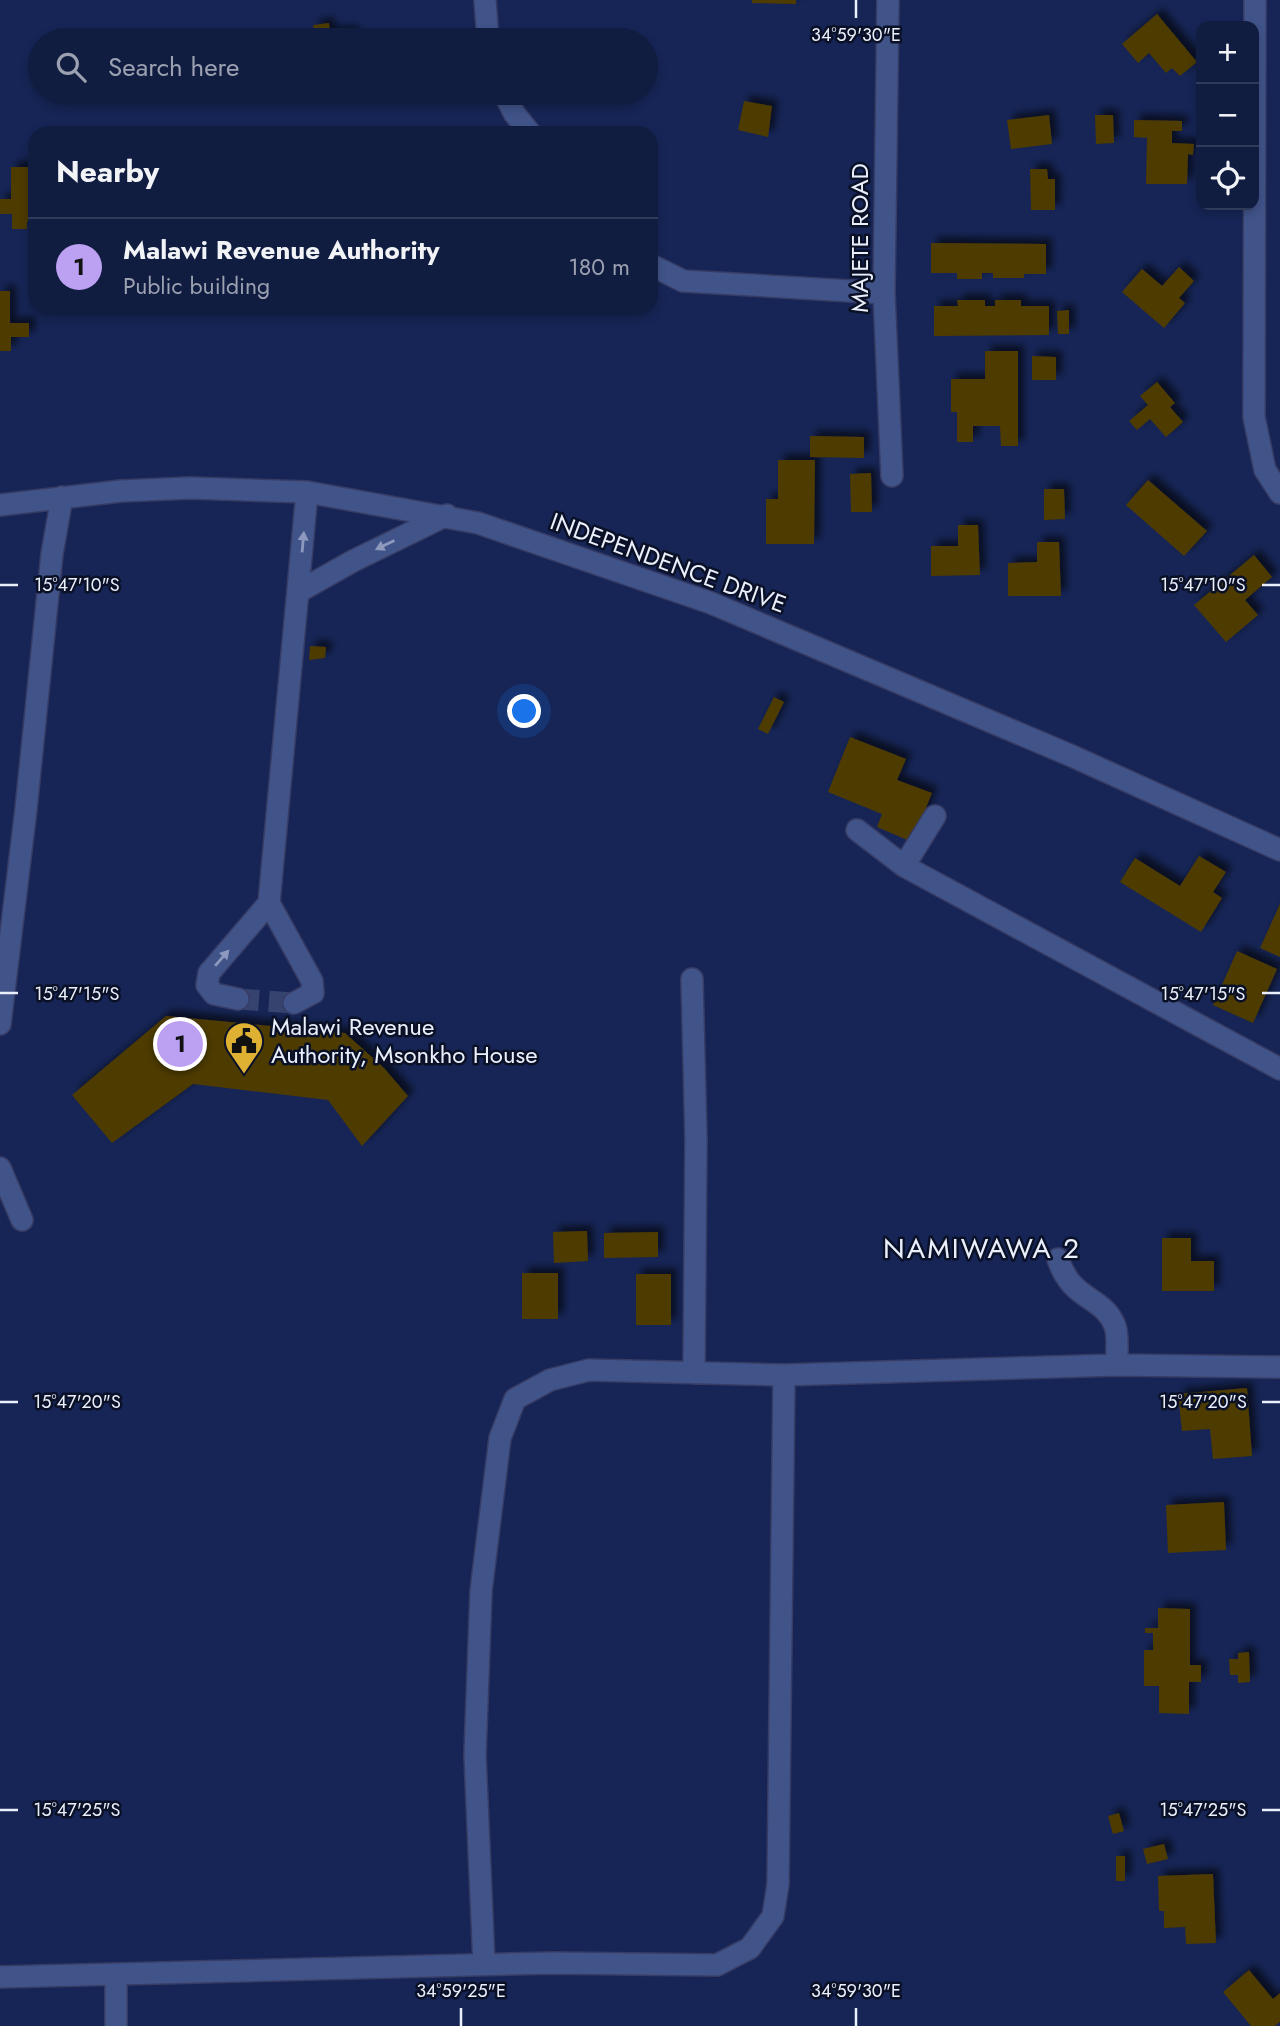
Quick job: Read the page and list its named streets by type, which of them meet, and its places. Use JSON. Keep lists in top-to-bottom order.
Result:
{
  "streets": {
    "street": ["MAJETE ROAD", "INDEPENDENCE DRIVE"]
  },
  "districts": ["NAMIWAWA 2"],
  "places": {
    "public building": ["Malawi Revenue Authority, Msonkho House"]
  },
  "page": {
    "map_buttons": ["+", "−"],
    "search": "Search here",
    "heading": "Nearby",
    "list": [
      {
        "mark": "1",
        "name": "Malawi Revenue Authority",
        "note": "Public building",
        "value": "180 m"
      }
    ],
    "pins": "1"
  },
  "coordinates": [
    "34°59'30\"E",
    "15°47'10\"S",
    "15°47'15\"S",
    "15°47'20\"S",
    "15°47'25\"S",
    "34°59'25\"E"
  ]
}
